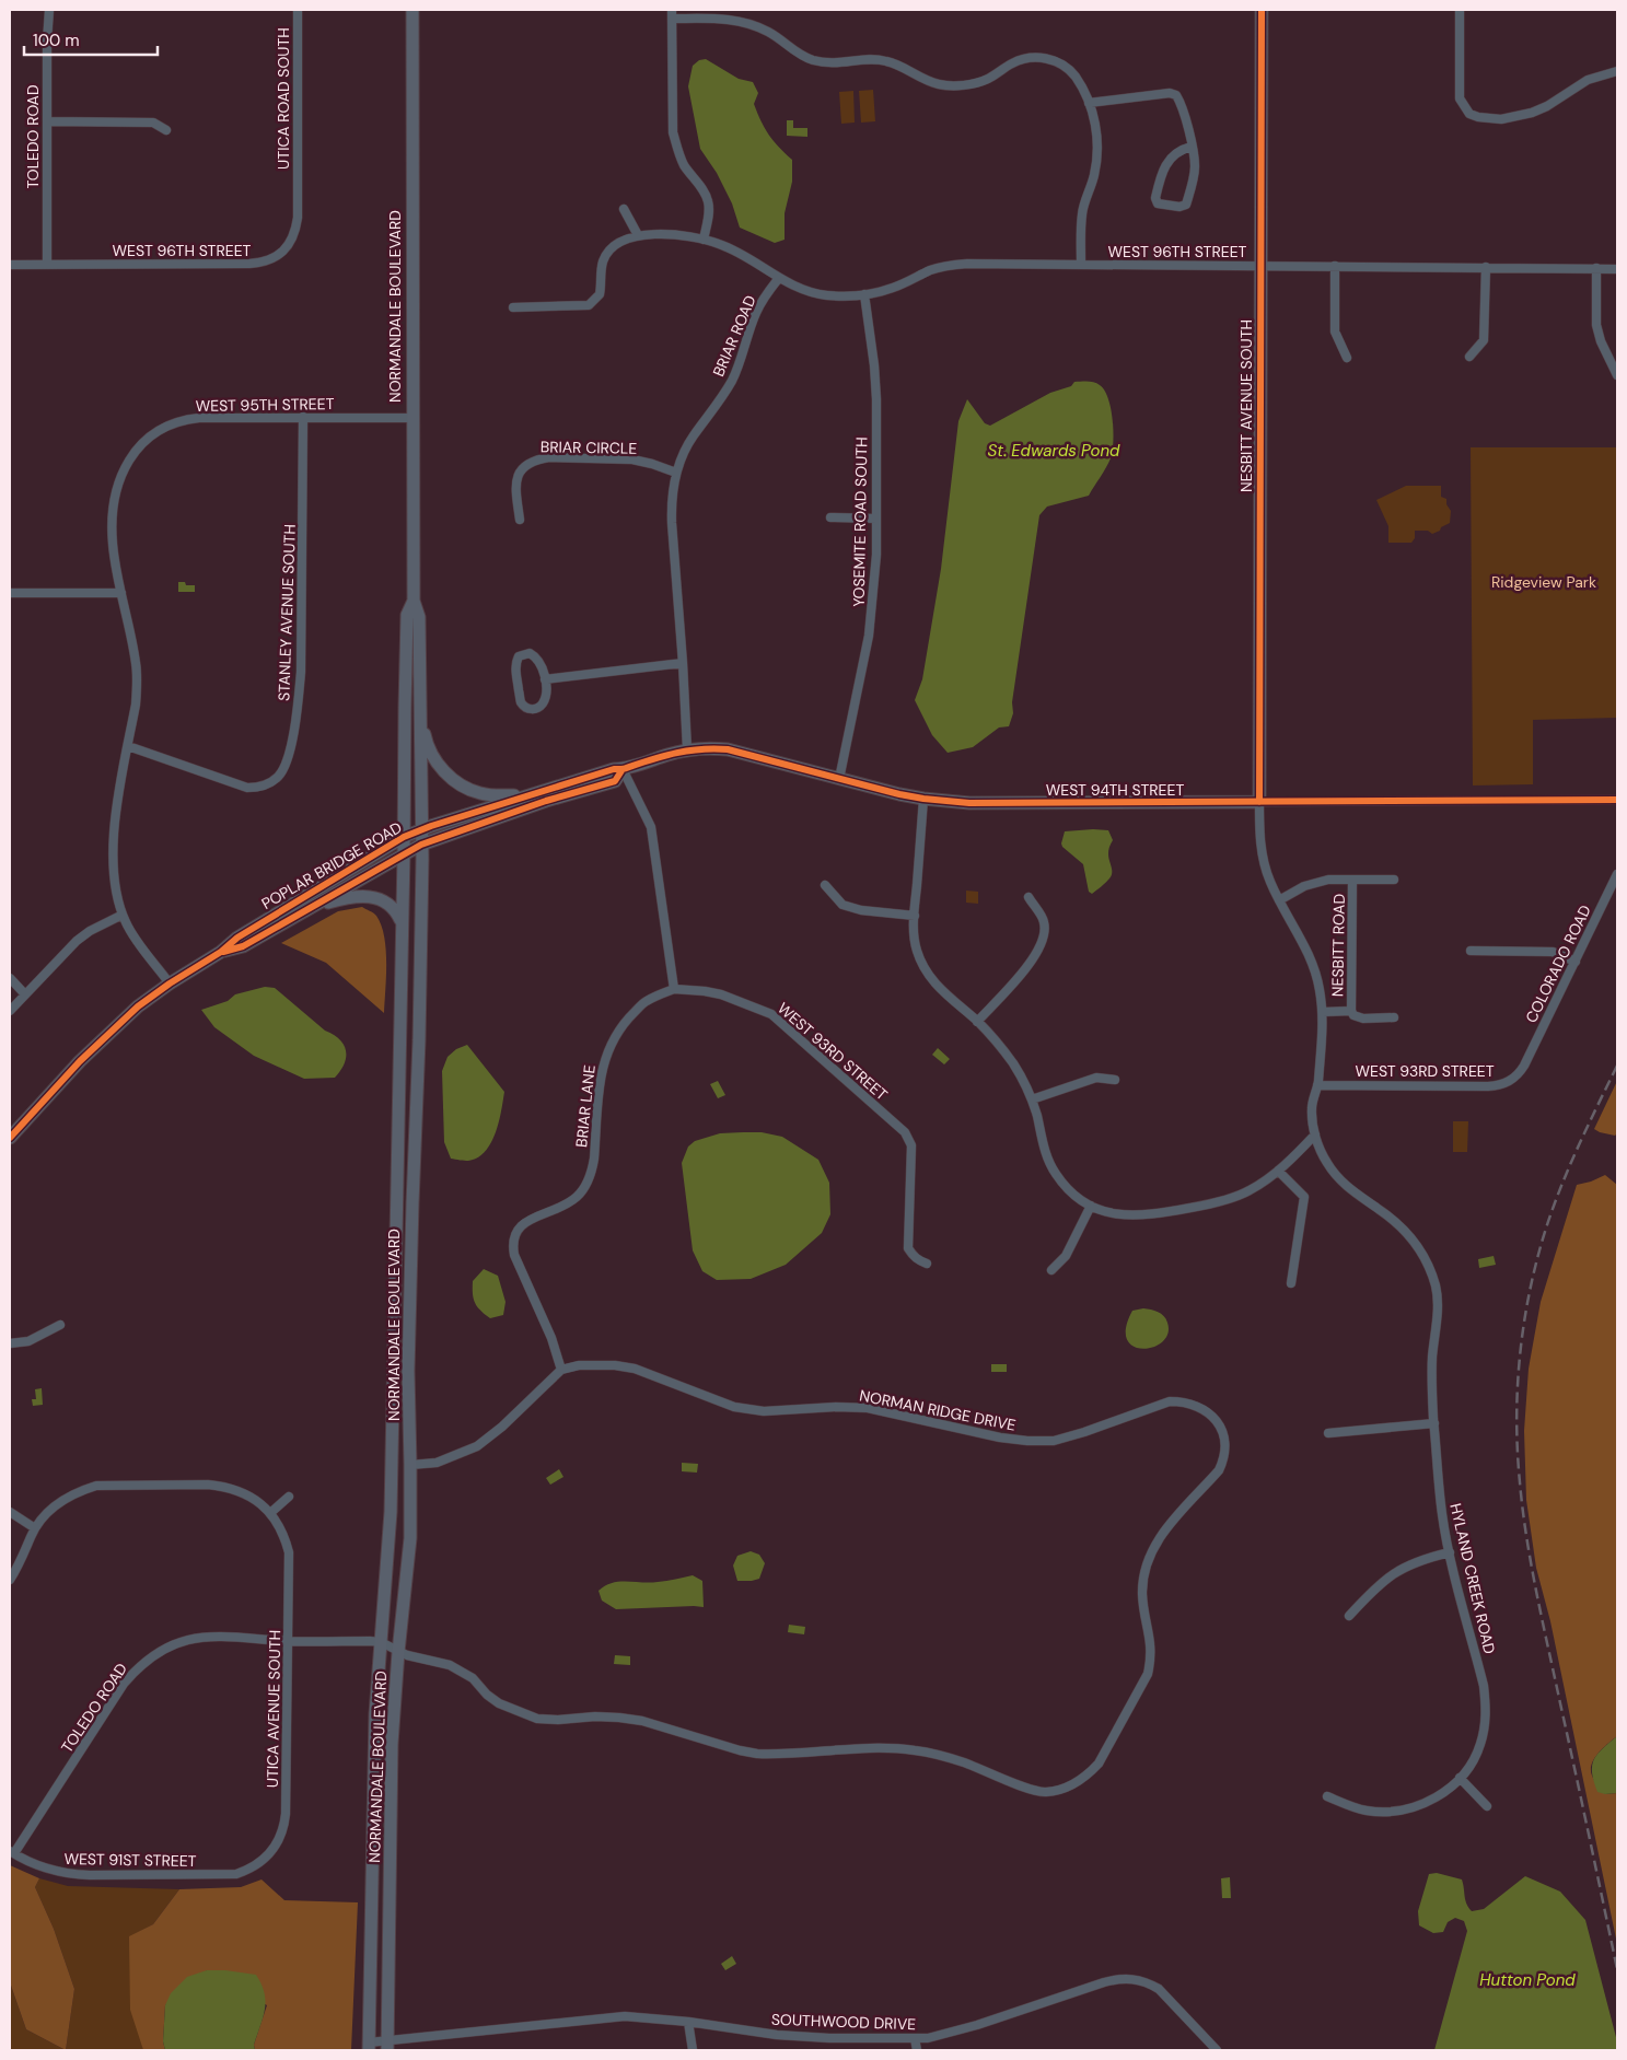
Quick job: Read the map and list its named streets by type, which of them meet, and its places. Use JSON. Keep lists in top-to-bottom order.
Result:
{
  "streets": {
    "main road": [
      "NORMANDALE BOULEVARD",
      "NESBITT AVENUE SOUTH",
      "WEST 94TH STREET",
      "POPLAR BRIDGE ROAD"
    ],
    "street": [
      "UTICA ROAD SOUTH",
      "TOLEDO ROAD",
      "WEST 96TH STREET",
      "BRIAR ROAD",
      "WEST 95TH STREET",
      "BRIAR CIRCLE",
      "YOSEMITE ROAD SOUTH",
      "STANLEY AVENUE SOUTH",
      "NESBITT ROAD",
      "COLORADO ROAD",
      "WEST 93RD STREET",
      "BRIAR LANE",
      "NORMAN RIDGE DRIVE",
      "HYLAND CREEK ROAD",
      "UTICA AVENUE SOUTH",
      "WEST 91ST STREET",
      "SOUTHWOOD DRIVE"
    ]
  },
  "crossings": [
    ["UTICA ROAD SOUTH", "WEST 96TH STREET"],
    ["TOLEDO ROAD", "WEST 96TH STREET"],
    ["TOLEDO ROAD", "NORMANDALE BOULEVARD"],
    ["TOLEDO ROAD", "NORMAN RIDGE DRIVE"],
    ["TOLEDO ROAD", "UTICA AVENUE SOUTH"],
    ["TOLEDO ROAD", "WEST 91ST STREET"],
    ["WEST 96TH STREET", "BRIAR ROAD"],
    ["WEST 96TH STREET", "NESBITT AVENUE SOUTH"],
    ["WEST 96TH STREET", "YOSEMITE ROAD SOUTH"],
    ["NORMANDALE BOULEVARD", "WEST 95TH STREET"],
    ["NORMANDALE BOULEVARD", "POPLAR BRIDGE ROAD"],
    ["NORMANDALE BOULEVARD", "NORMAN RIDGE DRIVE"],
    ["NORMANDALE BOULEVARD", "SOUTHWOOD DRIVE"],
    ["BRIAR ROAD", "BRIAR CIRCLE"],
    ["BRIAR ROAD", "WEST 94TH STREET"],
    ["WEST 95TH STREET", "STANLEY AVENUE SOUTH"],
    ["WEST 95TH STREET", "POPLAR BRIDGE ROAD"],
    ["NESBITT AVENUE SOUTH", "WEST 94TH STREET"],
    ["NESBITT AVENUE SOUTH", "NESBITT ROAD"],
    ["YOSEMITE ROAD SOUTH", "WEST 94TH STREET"],
    ["WEST 94TH STREET", "POPLAR BRIDGE ROAD"],
    ["WEST 94TH STREET", "NESBITT ROAD"],
    ["NESBITT ROAD", "WEST 93RD STREET"],
    ["NESBITT ROAD", "HYLAND CREEK ROAD"],
    ["COLORADO ROAD", "WEST 93RD STREET"],
    ["WEST 93RD STREET", "BRIAR LANE"],
    ["BRIAR LANE", "NORMAN RIDGE DRIVE"],
    ["UTICA AVENUE SOUTH", "WEST 91ST STREET"]
  ],
  "water": ["St. Edwards Pond", "Hutton Pond"],
  "parks": ["Ridgeview Park"],
  "scale_bar": "100 m"
}
